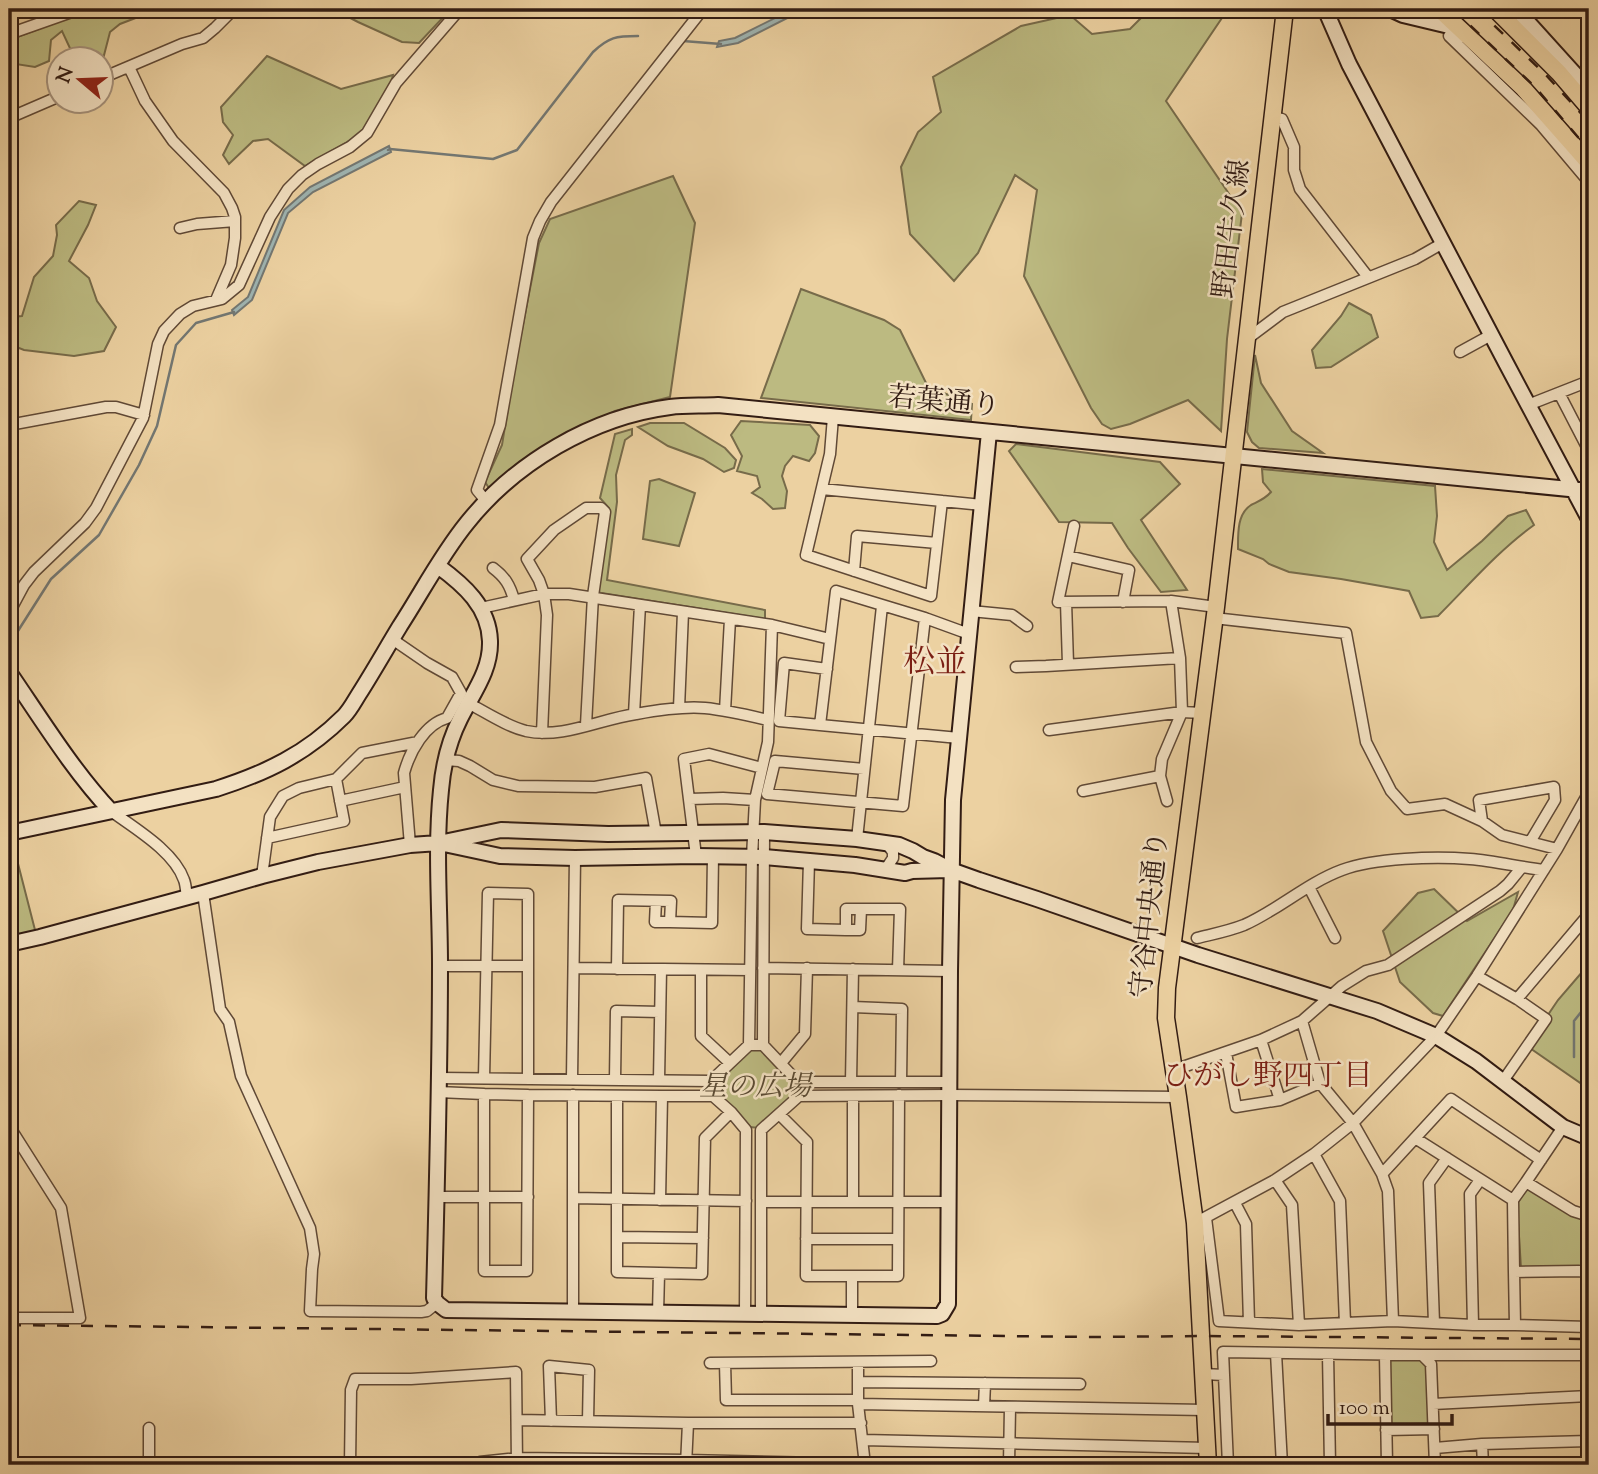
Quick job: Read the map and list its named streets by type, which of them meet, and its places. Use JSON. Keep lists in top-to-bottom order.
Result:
{
  "streets": {
    "main road": ["野田牛久線", "守谷中央通り"],
    "street": ["若葉通り"]
  },
  "crossings": [
    ["野田牛久線", "若葉通り"],
    ["野田牛久線", "守谷中央通り"],
    ["若葉通り", "守谷中央通り"]
  ],
  "districts": ["松並", "ひがし野四丁目"],
  "parks": ["星の広場"],
  "scale_bar": "100 m",
  "north": "left"
}
